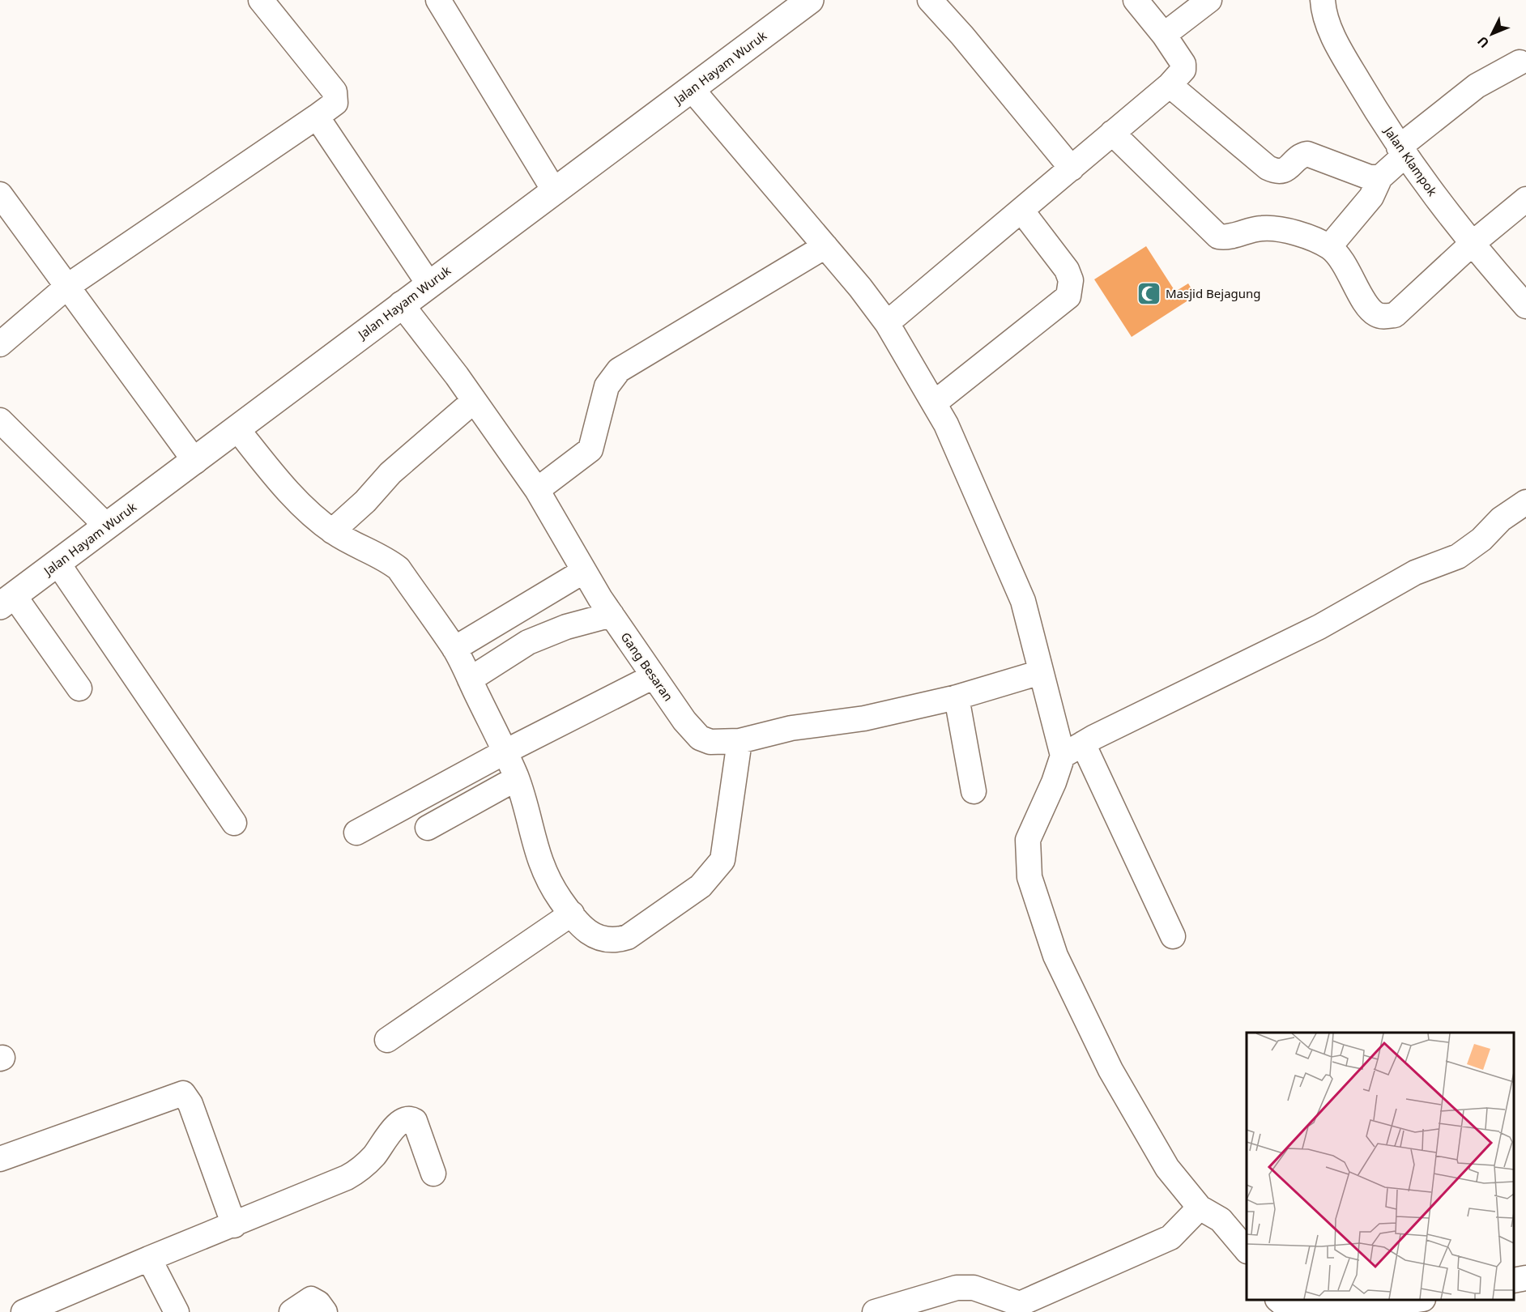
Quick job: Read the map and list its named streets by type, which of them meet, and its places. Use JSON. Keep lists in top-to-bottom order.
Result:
{
  "streets": {
    "main road": ["Jalan Hayam Wuruk"],
    "street": ["Jalan Klampok", "Gang Besaran"]
  },
  "crossings": [
    ["Jalan Hayam Wuruk", "Gang Besaran"]
  ],
  "places": {
    "mosque": ["Masjid Bejagung"]
  },
  "north": "bottom left"
}
